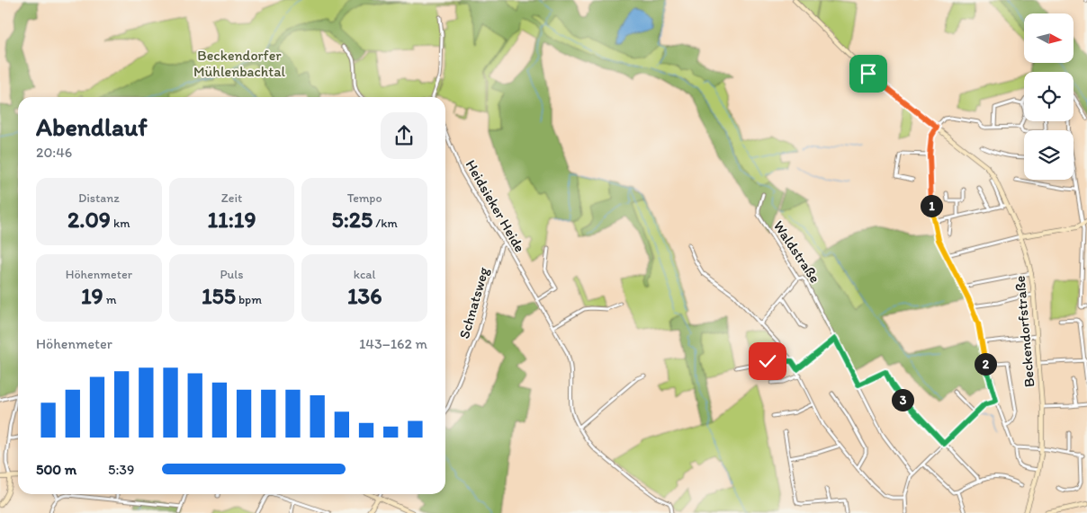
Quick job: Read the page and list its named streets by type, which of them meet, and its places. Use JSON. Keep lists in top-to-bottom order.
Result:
{
  "streets": {
    "main road": ["Beckendorfstraße"],
    "street": ["Heidsieker Heide", "Waldstraße", "Schnatsweg"]
  },
  "crossings": [
    ["Heidsieker Heide", "Schnatsweg"]
  ],
  "parks": ["Beckendorfer Mühlenbachtal"],
  "north": "right",
  "page": {
    "heading": ["Abendlauf", "20:46"],
    "stats": [
      ["Distanz", "2.09 km"],
      ["Zeit", "11:19"],
      ["Tempo", "5:25 /km"],
      ["Höhenmeter", "19 m"],
      ["Puls", "155 bpm"],
      ["kcal", "136"]
    ],
    "pins": ["1", "2", "3"],
    "chart": ["Höhenmeter", "143–162 m"],
    "list": [
      {
        "name": "500 m",
        "note": "5:39"
      }
    ]
  }
}
